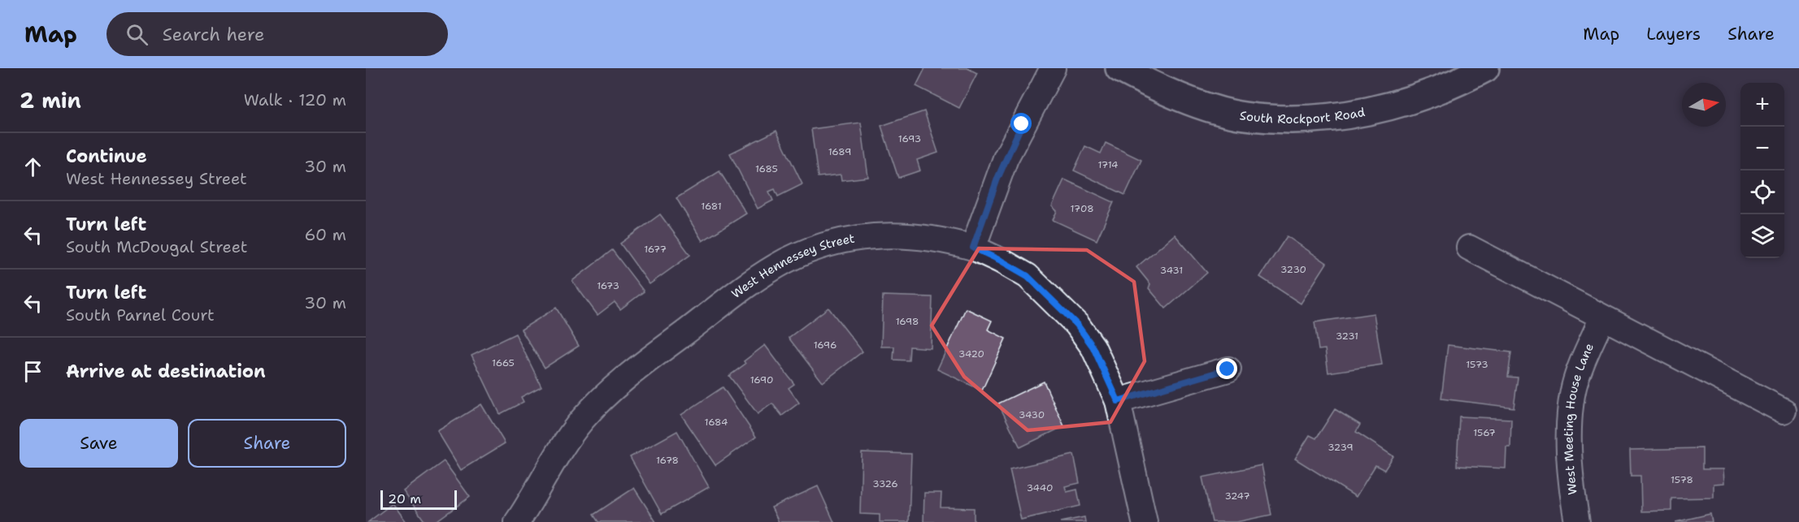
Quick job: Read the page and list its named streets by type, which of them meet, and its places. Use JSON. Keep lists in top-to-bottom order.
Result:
{
  "streets": {
    "street": ["South Rockport Road", "West Hennessey Street", "West Meeting House Lane"]
  },
  "house_numbers": [
    "1693",
    "1689",
    "1714",
    "1685",
    "1681",
    "1708",
    "1677",
    "3230",
    "3431",
    "1673",
    "1698",
    "3231",
    "1696",
    "3420",
    "1665",
    "1573",
    "1690",
    "3430",
    "1684",
    "1567",
    "3239",
    "1678",
    "1578",
    "3326",
    "3440",
    "3247"
  ],
  "scale_bar": "20 m",
  "north": "right",
  "page": {
    "header": "Map",
    "search": "Search here",
    "nav": ["Map", "Layers", "Share"],
    "heading": ["2 min", "Walk · 120 m"],
    "map_buttons": ["+", "−"],
    "list": [
      ["Continue", "West Hennessey Street", "30 m"],
      ["Turn left", "South McDougal Street", "60 m"],
      ["Turn left", "South Parnel Court", "30 m"],
      "Arrive at destination"
    ],
    "buttons": ["Save", "Share"],
    "scale": "20 m"
  }
}
